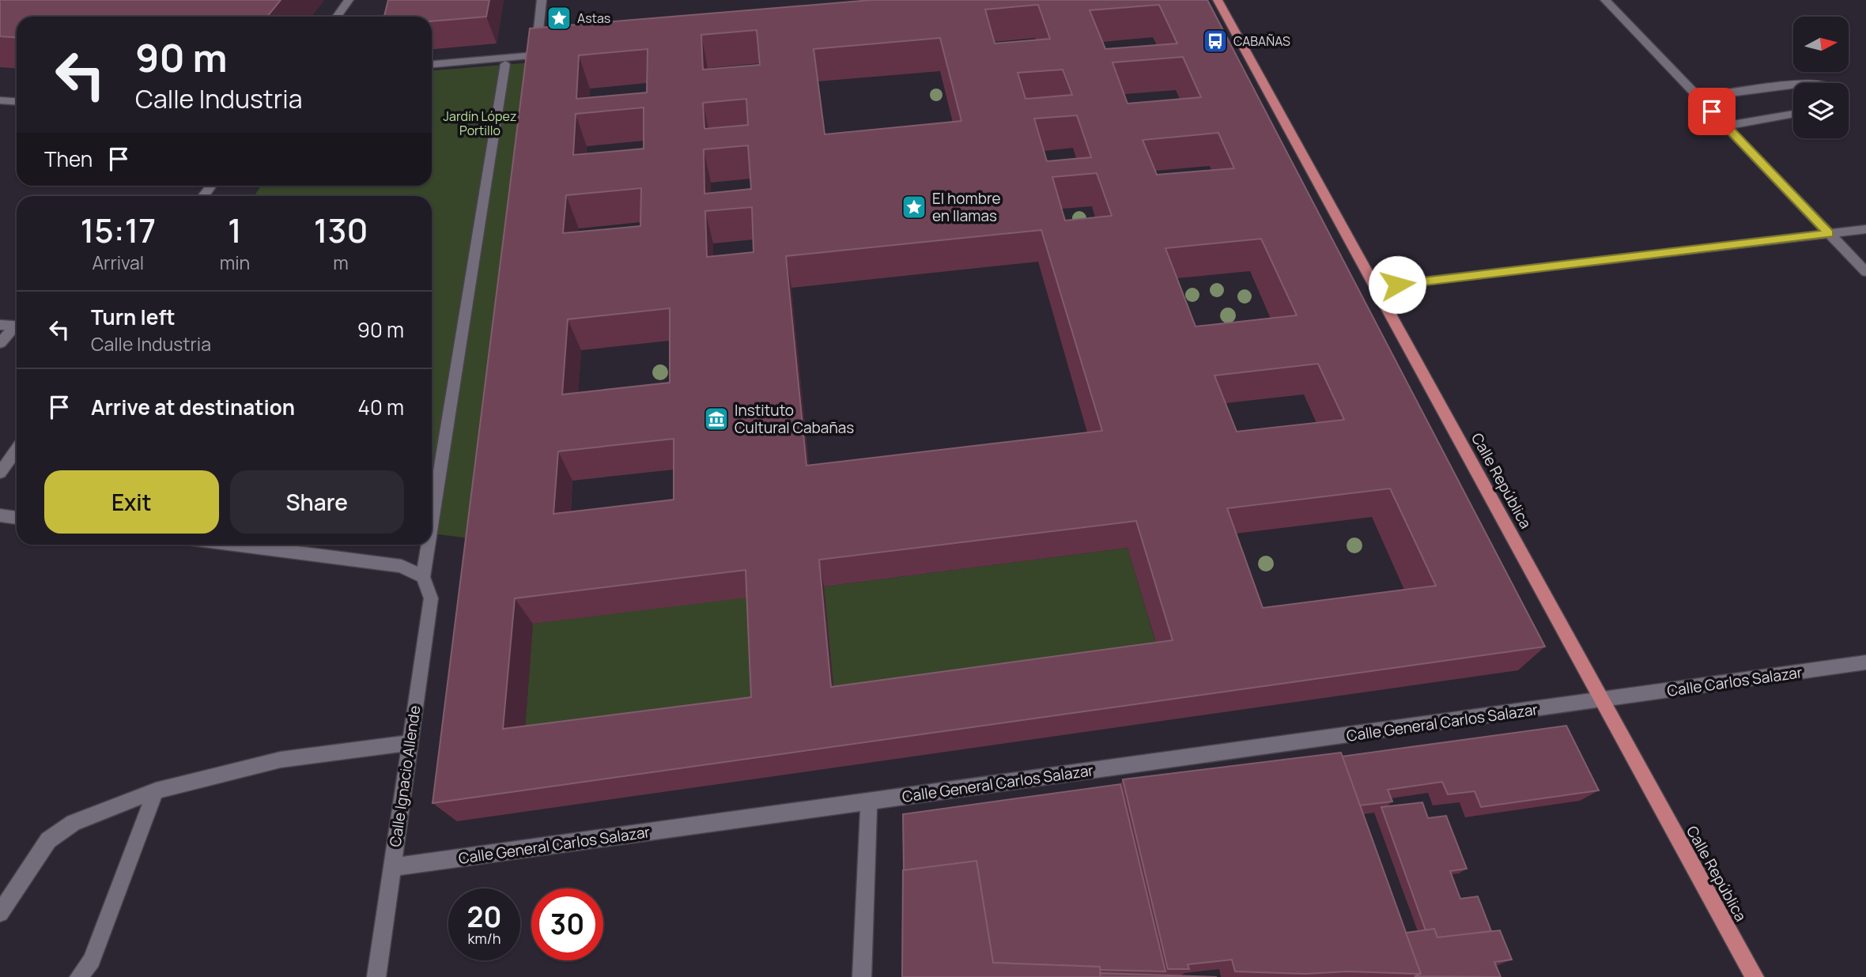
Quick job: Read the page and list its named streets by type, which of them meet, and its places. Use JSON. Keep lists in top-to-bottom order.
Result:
{
  "streets": {
    "main road": ["Calle República"],
    "street": ["Calle Carlos Salazar", "Calle General Carlos Salazar", "Calle Ignacio Allende"]
  },
  "crossings": [
    ["Calle República", "Calle Carlos Salazar"],
    ["Calle República", "Calle General Carlos Salazar"],
    ["Calle Carlos Salazar", "Calle General Carlos Salazar"],
    ["Calle General Carlos Salazar", "Calle Ignacio Allende"]
  ],
  "parks": ["Jardín López Portillo"],
  "places": {
    "place": ["Astas", "El hombre en llamas"],
    "bus stop": ["CABAÑAS"],
    "museum": ["Instituto Cultural Cabañas"]
  },
  "north": "right",
  "page": {
    "turn": ["90 m", "Calle Industria"],
    "then": "Then",
    "eta": [
      "15:17",
      "Arrival",
      "1",
      "min",
      "130",
      "m"
    ],
    "list": [
      {
        "name": "Turn left",
        "note": "Calle Industria",
        "value": "90 m"
      },
      {
        "name": "Arrive at destination",
        "value": "40 m"
      }
    ],
    "buttons": ["Exit", "Share"],
    "speed": "20 km/h",
    "limit": "30"
  }
}
